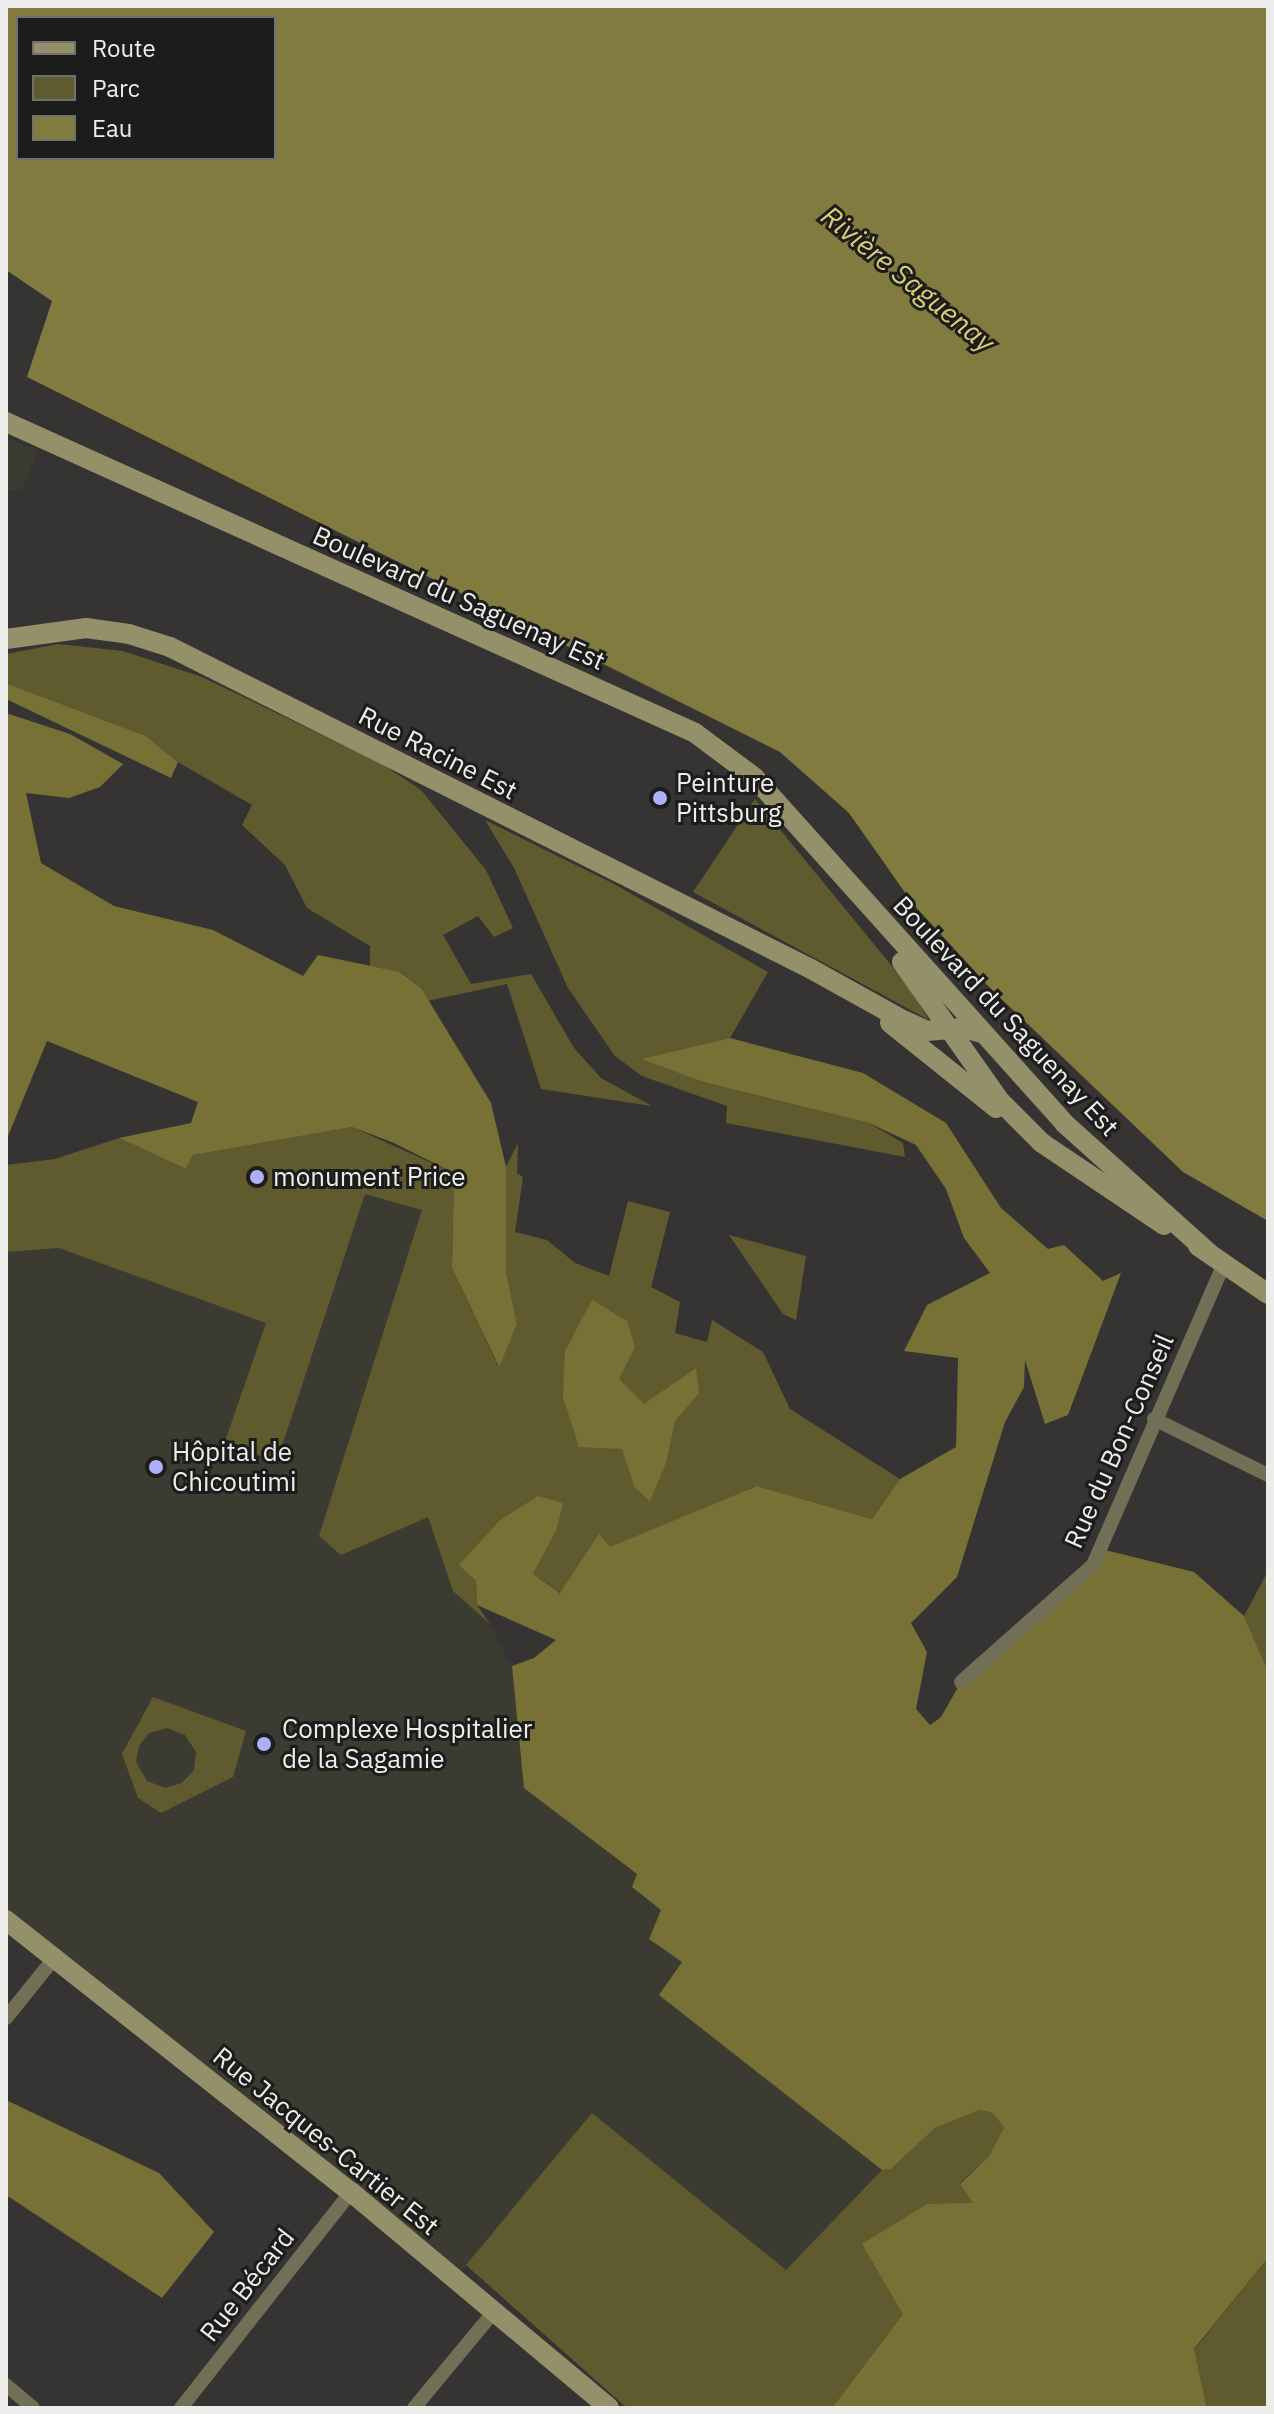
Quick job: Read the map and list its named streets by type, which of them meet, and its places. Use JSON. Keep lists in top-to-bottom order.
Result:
{
  "streets": {
    "main road": ["Boulevard du Saguenay Est", "Rue Racine Est", "Rue Jacques-Cartier Est"],
    "street": ["Rue du Bon-Conseil", "Rue Bécard"]
  },
  "crossings": [
    ["Boulevard du Saguenay Est", "Rue Racine Est"],
    ["Boulevard du Saguenay Est", "Rue du Bon-Conseil"],
    ["Rue Jacques-Cartier Est", "Rue Bécard"]
  ],
  "water": ["Rivière Saguenay"],
  "places": [
    "Peinture Pittsburg",
    "monument Price",
    "Hôpital de Chicoutimi",
    "Complexe Hospitalier de la Sagamie"
  ],
  "legend": ["Route", "Parc", "Eau"]
}
